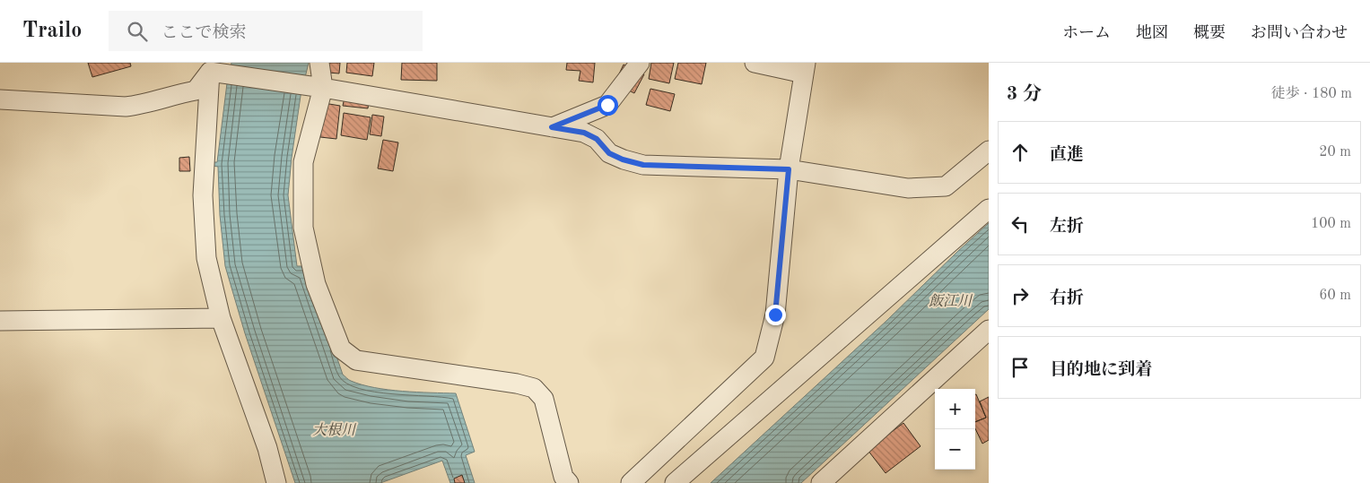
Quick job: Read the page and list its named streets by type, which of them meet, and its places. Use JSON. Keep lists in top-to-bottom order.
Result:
{
  "water": ["飯江川", "大根川"],
  "page": {
    "header": "Trailo",
    "search": "ここで検索",
    "nav": [
      "ホーム",
      "地図",
      "概要",
      "お問い合わせ"
    ],
    "heading": ["3 分", "徒歩 · 180 m"],
    "list": [
      ["直進", "20 m"],
      ["左折", "100 m"],
      ["右折", "60 m"],
      "目的地に到着"
    ],
    "map_buttons": ["+", "−"]
  }
}
